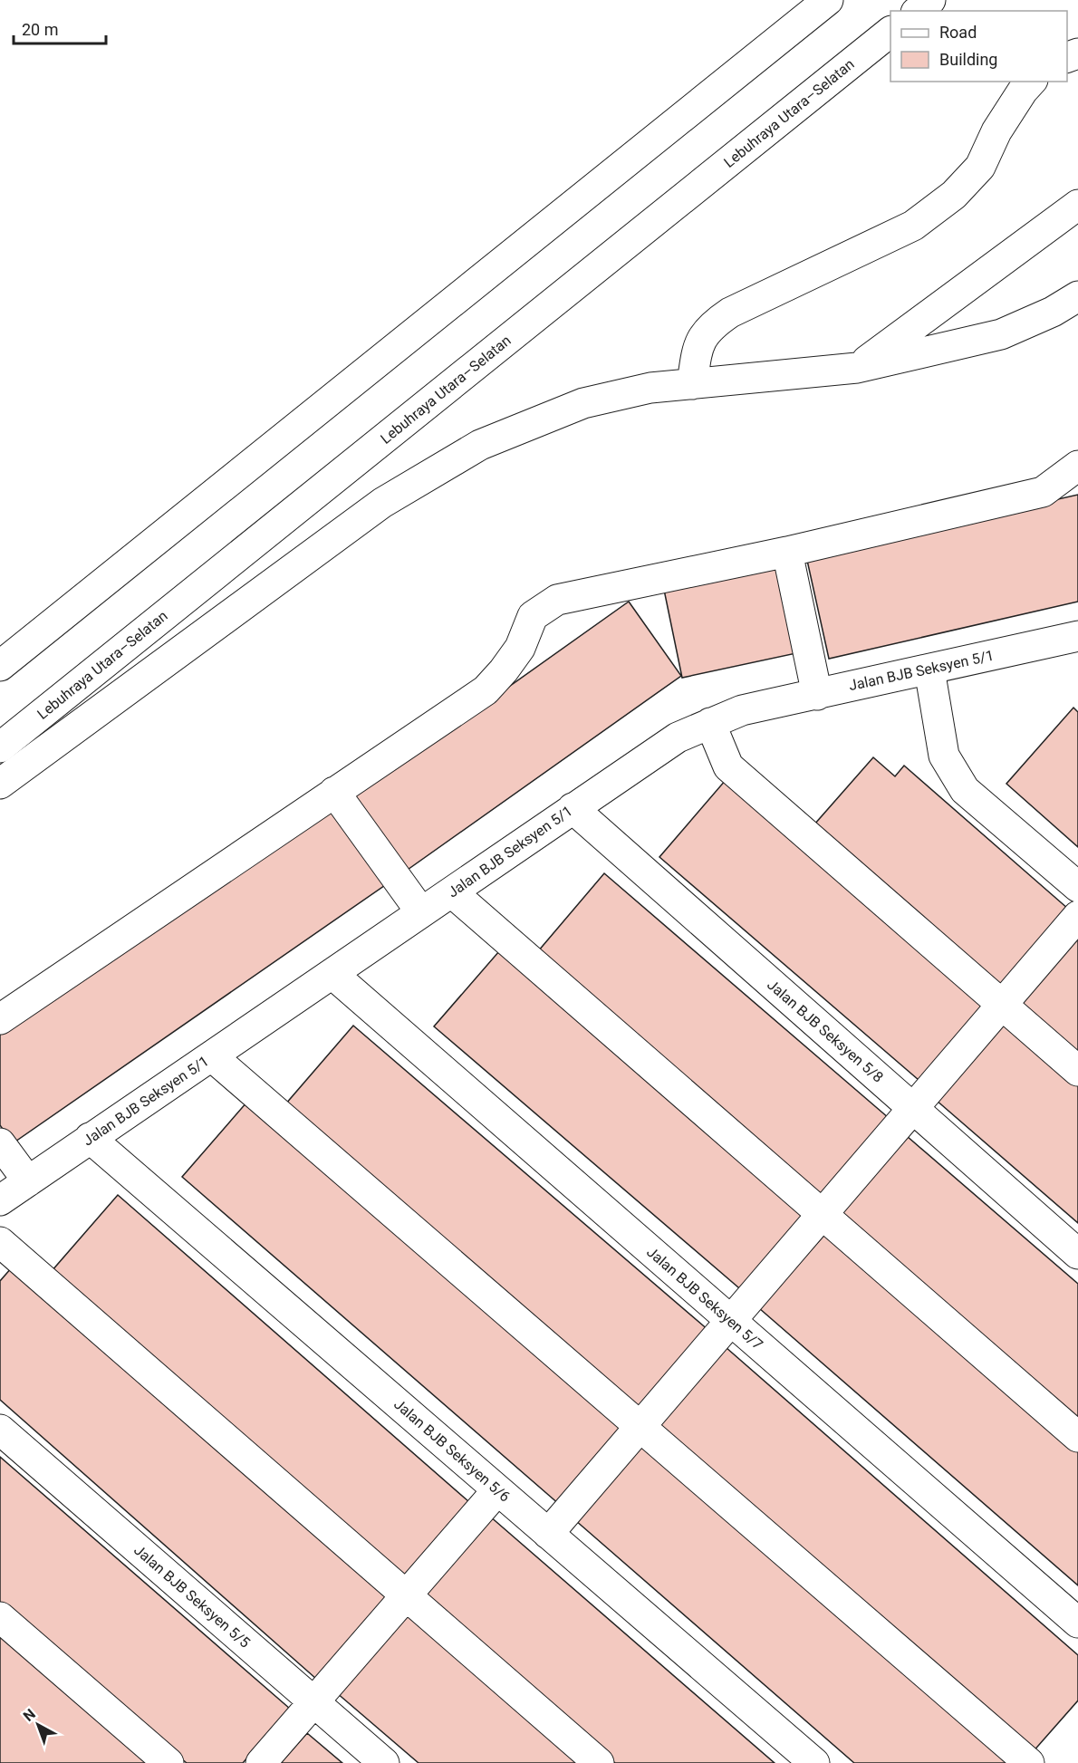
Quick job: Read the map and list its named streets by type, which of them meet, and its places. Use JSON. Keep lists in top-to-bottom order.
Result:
{
  "streets": {
    "main road": [
      "Lebuhraya Utara–Selatan",
      "Jalan BJB Seksyen 5/1",
      "Jalan BJB Seksyen 5/8",
      "Jalan BJB Seksyen 5/7",
      "Jalan BJB Seksyen 5/6",
      "Jalan BJB Seksyen 5/5"
    ]
  },
  "crossings": [
    ["Jalan BJB Seksyen 5/1", "Jalan BJB Seksyen 5/8"],
    ["Jalan BJB Seksyen 5/1", "Jalan BJB Seksyen 5/7"],
    ["Jalan BJB Seksyen 5/1", "Jalan BJB Seksyen 5/6"]
  ],
  "legend": ["Road", "Building"],
  "scale_bar": "20 m",
  "north": "top left"
}
